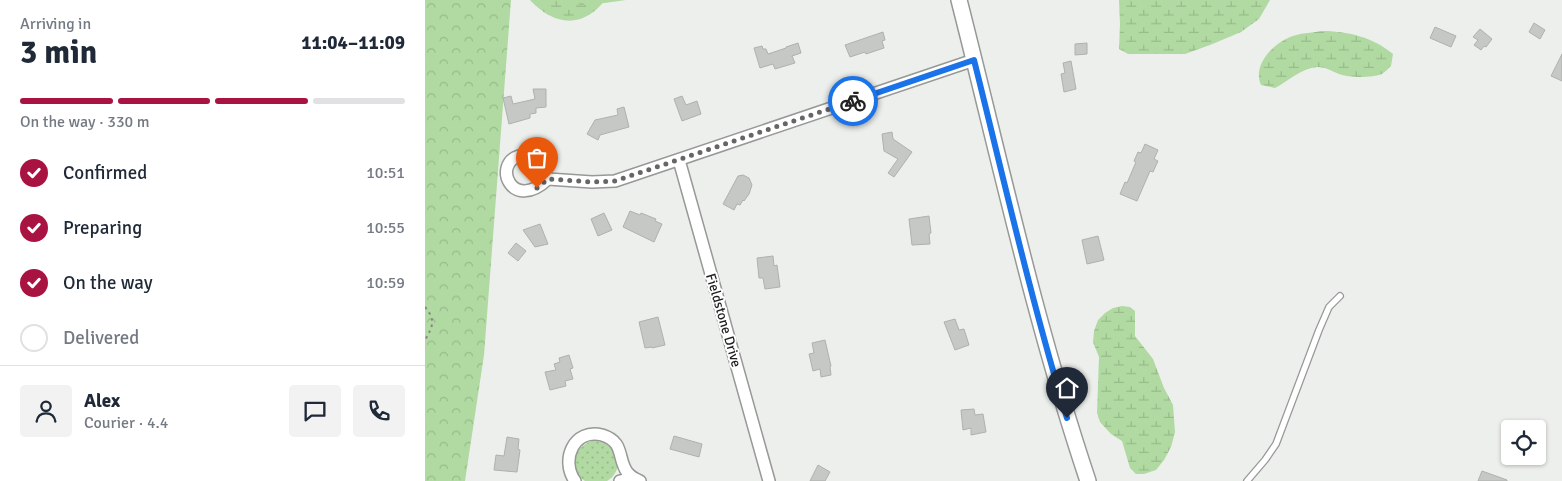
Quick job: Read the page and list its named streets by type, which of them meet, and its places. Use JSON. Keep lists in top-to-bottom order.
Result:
{
  "streets": {
    "street": ["Fieldstone Drive"]
  },
  "page": {
    "heading": ["3 min", "Arriving in", "11:04–11:09"],
    "panel": ["Alex", "Courier · 4.4"],
    "bar": "On the way · 330 m",
    "list": [
      ["Confirmed", "10:51"],
      ["Preparing", "10:55"],
      ["On the way", "10:59"],
      "Delivered"
    ]
  }
}
